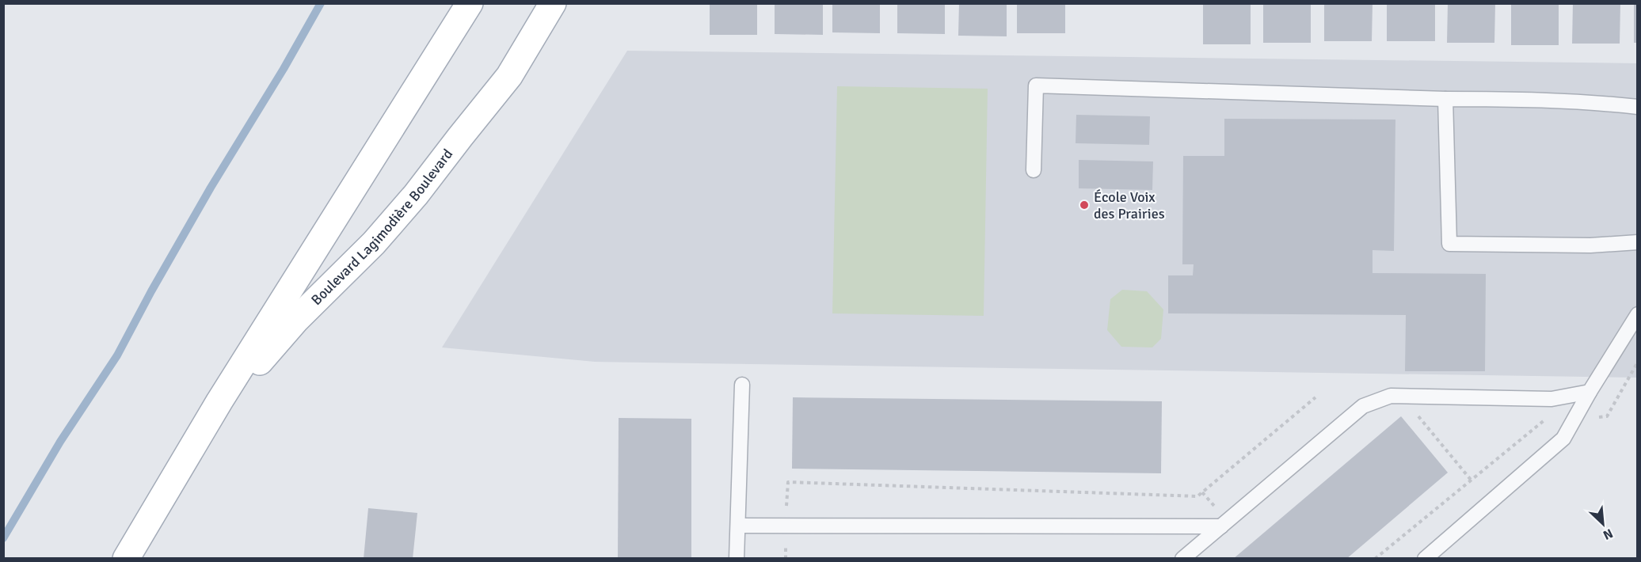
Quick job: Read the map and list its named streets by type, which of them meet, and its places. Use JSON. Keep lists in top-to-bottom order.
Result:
{
  "streets": {
    "main road": ["Boulevard Lagimodière Boulevard"]
  },
  "places": ["École Voix des Prairies"],
  "north": "bottom right"
}
